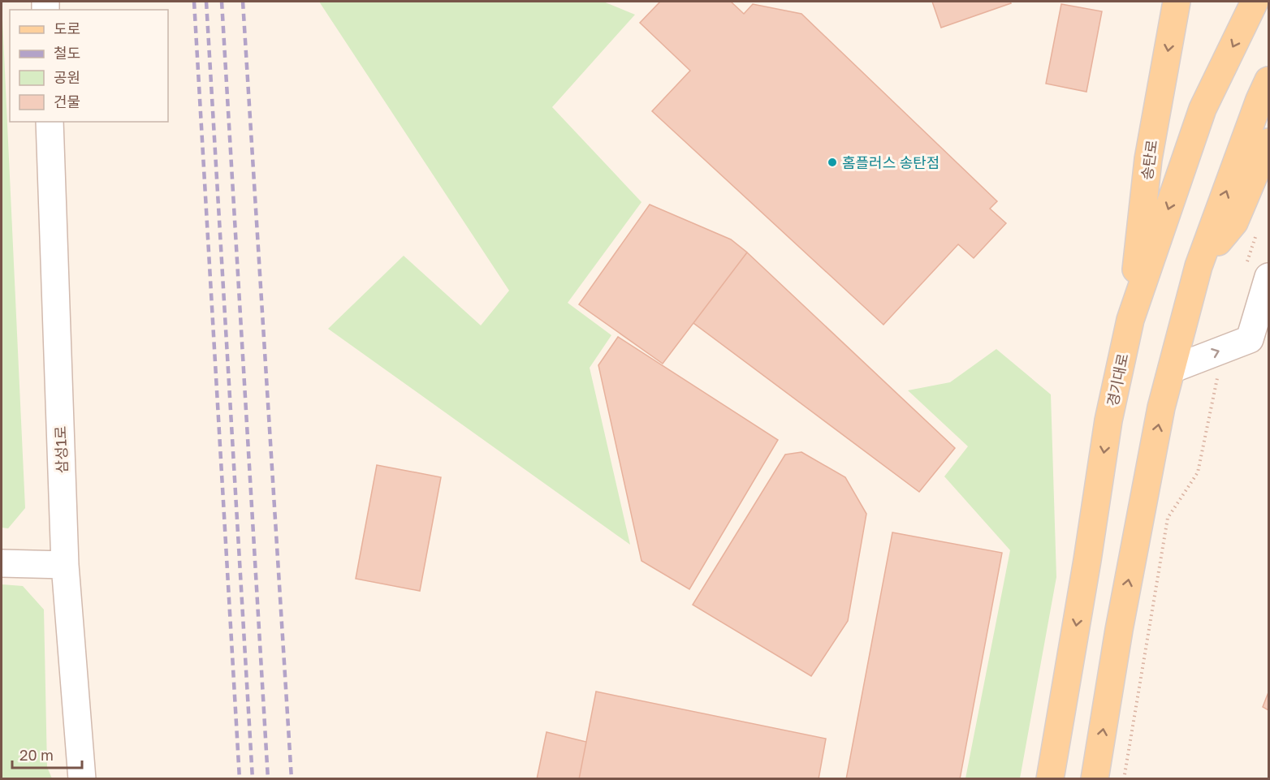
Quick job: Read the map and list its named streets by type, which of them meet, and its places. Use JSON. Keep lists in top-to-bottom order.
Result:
{
  "streets": {
    "main road": ["송탄로", "경기대로"],
    "street": ["삼성1로"]
  },
  "crossings": [
    ["송탄로", "경기대로"]
  ],
  "places": ["홈플러스 송탄점"],
  "legend": [
    "도로",
    "철도",
    "공원",
    "건물"
  ],
  "scale_bar": "20 m"
}
